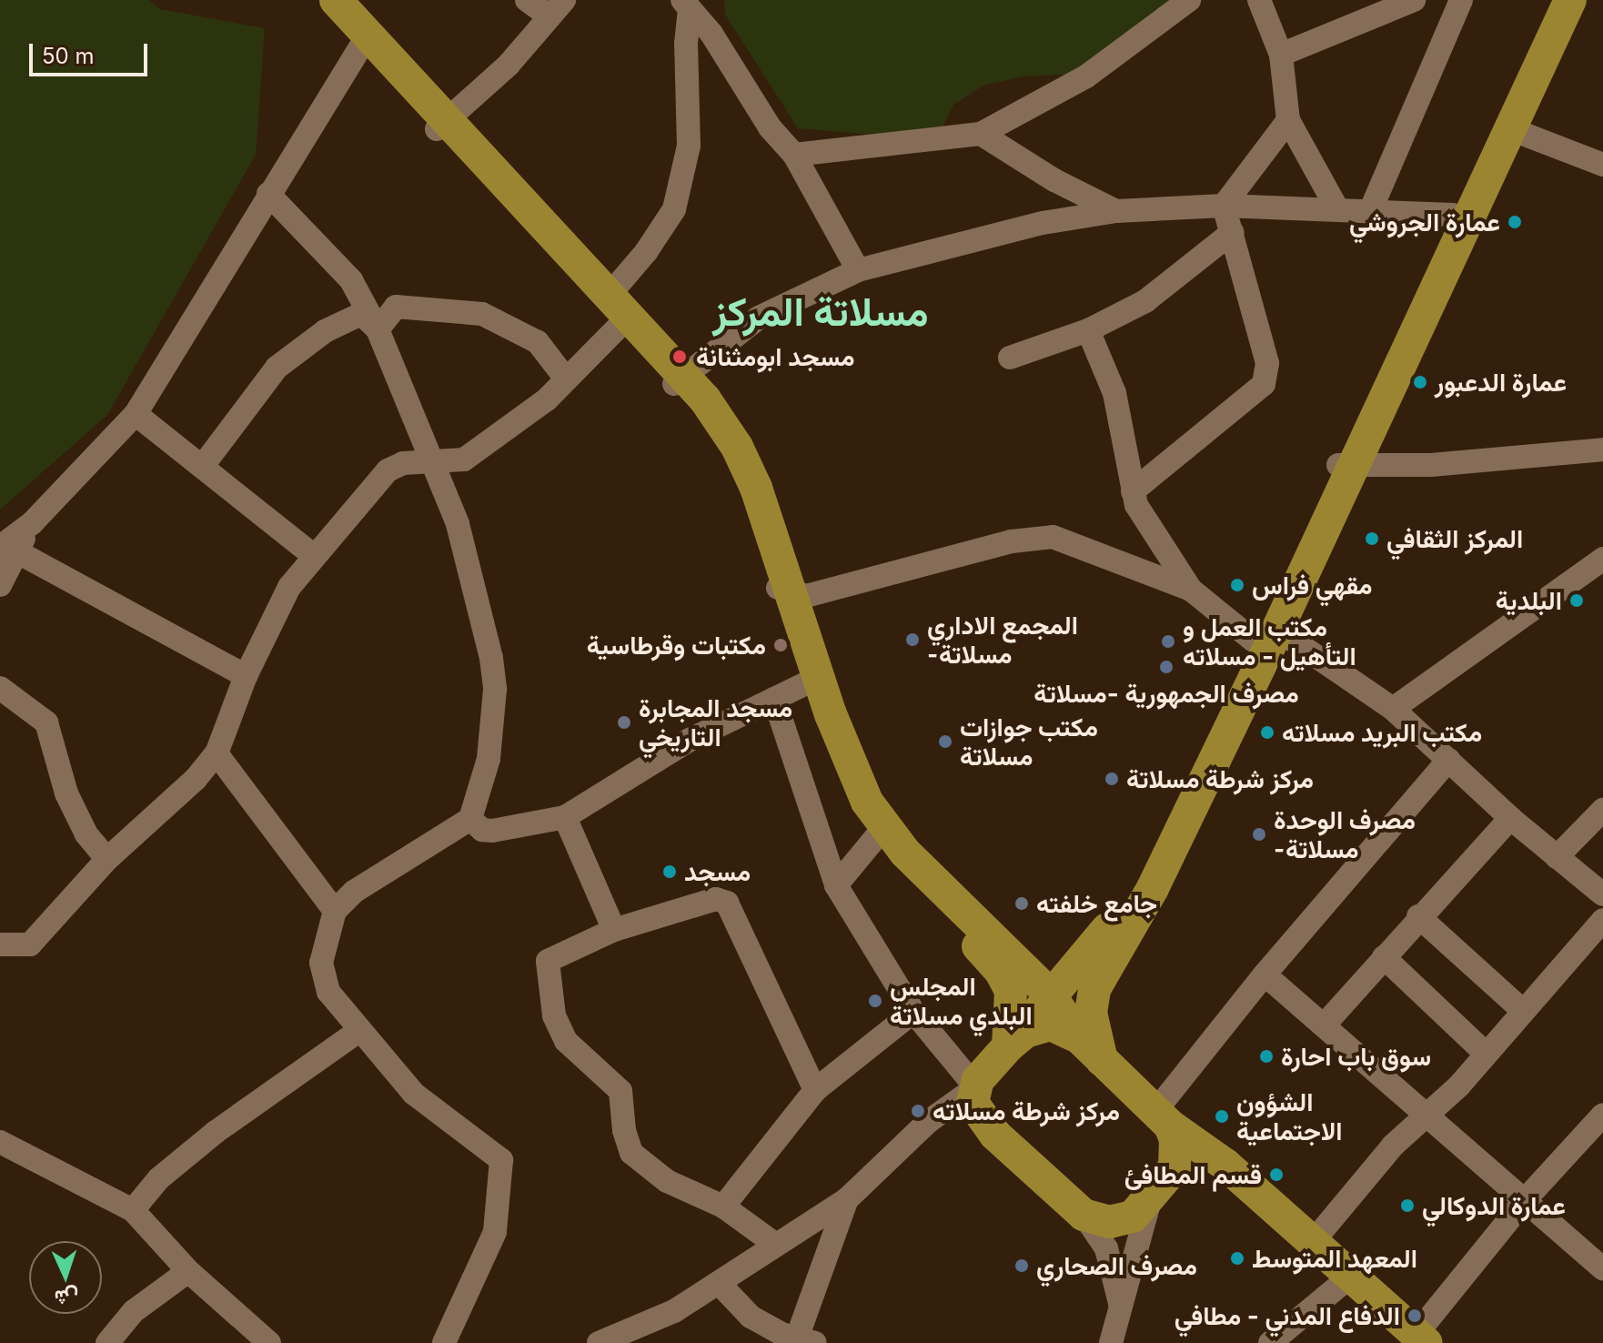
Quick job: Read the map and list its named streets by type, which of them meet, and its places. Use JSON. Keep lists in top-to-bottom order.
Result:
{
  "districts": ["مسلاتة المركز"],
  "places": [
    "عمارة الجروشي",
    "مسجد ابومثنانة",
    "عمارة الدعبور",
    "المركز الثقافي",
    "مقهي فراس",
    "البلدية",
    "المجمع الاداري -مسلاتة",
    "مكتب العمل و التأهيل - مسلاته",
    "مكتبات وقرطاسية",
    "مصرف الجمهورية -مسلاتة",
    "مسجد المجابرة التاريخي",
    "مكتب البريد مسلاته",
    "مكتب جوازات مسلاتة",
    "مركز شرطة مسلاتة",
    "مصرف الوحدة -مسلاتة",
    "مسجد",
    "جامع خلفته",
    "المجلس البلدي مسلاتة",
    "سوق باب احارة",
    "مركز شرطة مسلاته",
    "الشؤون الاجتماعية",
    "قسم المطافئ",
    "عمارة الدوكالي",
    "المعهد المتوسط",
    "مصرف الصحاري",
    "الدفاع المدني - مطافي"
  ],
  "scale_bar": "50 m",
  "north": "bottom"
}
